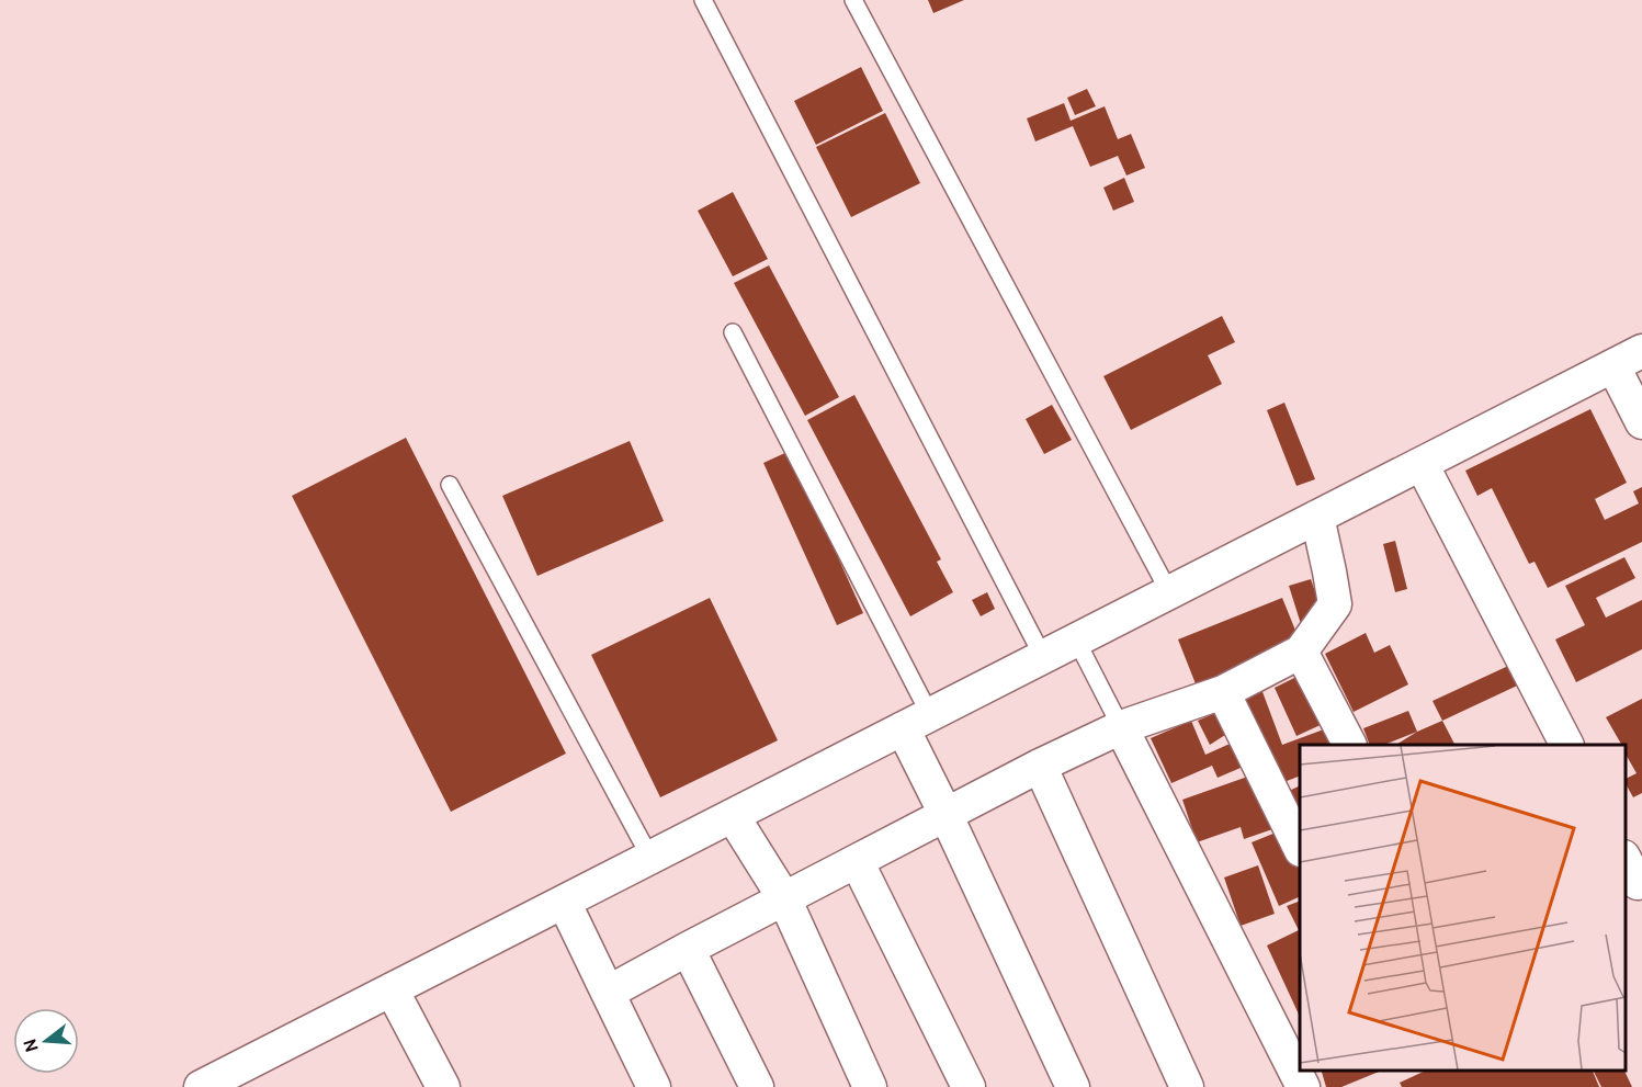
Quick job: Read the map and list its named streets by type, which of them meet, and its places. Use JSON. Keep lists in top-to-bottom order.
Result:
{
  "north": "left"
}
